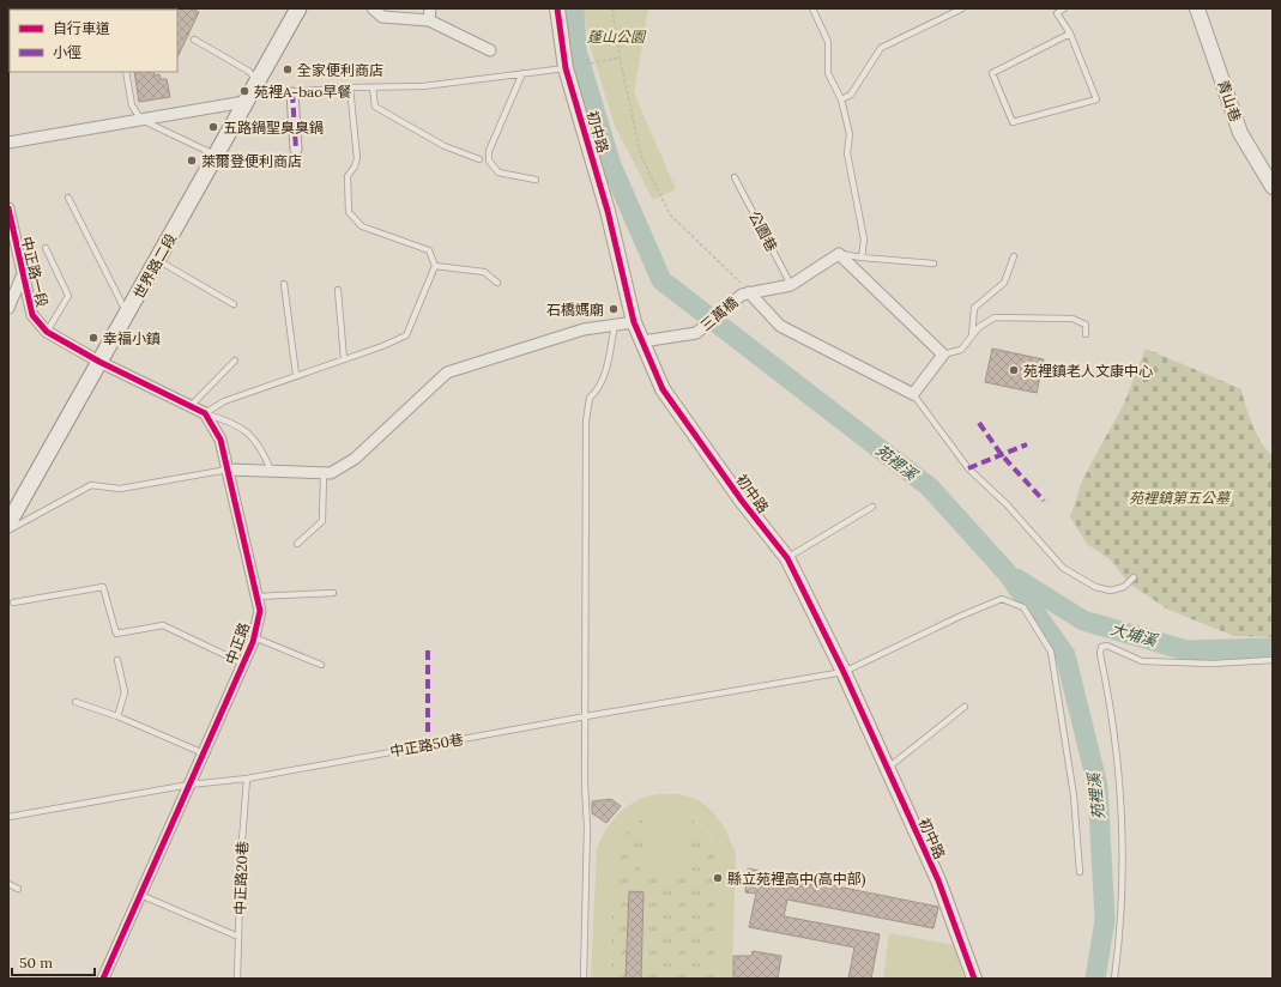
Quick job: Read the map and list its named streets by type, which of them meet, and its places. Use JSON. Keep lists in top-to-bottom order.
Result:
{
  "streets": {
    "main road": ["世界路二段"],
    "street": [
      "青山巷",
      "初中路",
      "中正路一段",
      "三萬橋",
      "中正路"
    ],
    "lane": ["公園巷", "中正路50巷", "中正路20巷"]
  },
  "crossings": [
    ["初中路", "三萬橋"],
    ["初中路", "中正路50巷"],
    ["世界路二段", "中正路一段"],
    ["中正路", "中正路50巷"],
    ["中正路50巷", "中正路20巷"]
  ],
  "water": ["苑裡溪", "大埔溪"],
  "parks": ["蓬山公園", "苑裡鎮第五公墓"],
  "places": [
    "全家便利商店",
    "苑裡A-bao早餐",
    "五路鍋聖臭臭鍋",
    "萊爾登便利商店",
    "石橋媽廟",
    "幸福小鎮",
    "苑裡鎮老人文康中心",
    "縣立苑裡高中(高中部)"
  ],
  "legend": ["自行車道", "小徑"],
  "scale_bar": "50 m"
}
